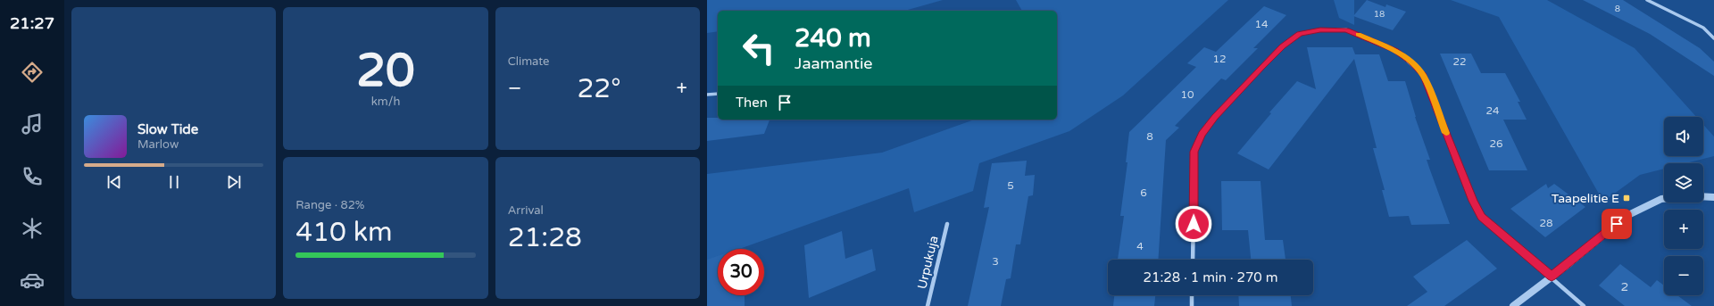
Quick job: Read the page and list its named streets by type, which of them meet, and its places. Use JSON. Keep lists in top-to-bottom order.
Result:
{
  "streets": {
    "street": ["Urpukuja"]
  },
  "places": {
    "transit": ["Taapelitie E"]
  },
  "house_numbers": [
    "8",
    "18",
    "14",
    "12",
    "22",
    "10",
    "24",
    "8",
    "26",
    "5",
    "6",
    "28",
    "4",
    "3",
    "2"
  ],
  "page": {
    "tabs": "21:27",
    "tile": [
      ["20", "km/h"],
      "Climate",
      ["Range · 82%", "410 km"],
      ["Arrival", "21:28"]
    ],
    "turn": ["240 m", "Jaamantie"],
    "heat": ["−", "22°", "+"],
    "then": "Then",
    "song": ["Slow Tide", "Marlow"],
    "map_buttons": ["+", "−"],
    "limit": "30",
    "trip": "21:28 · 1 min · 270 m"
  }
}
